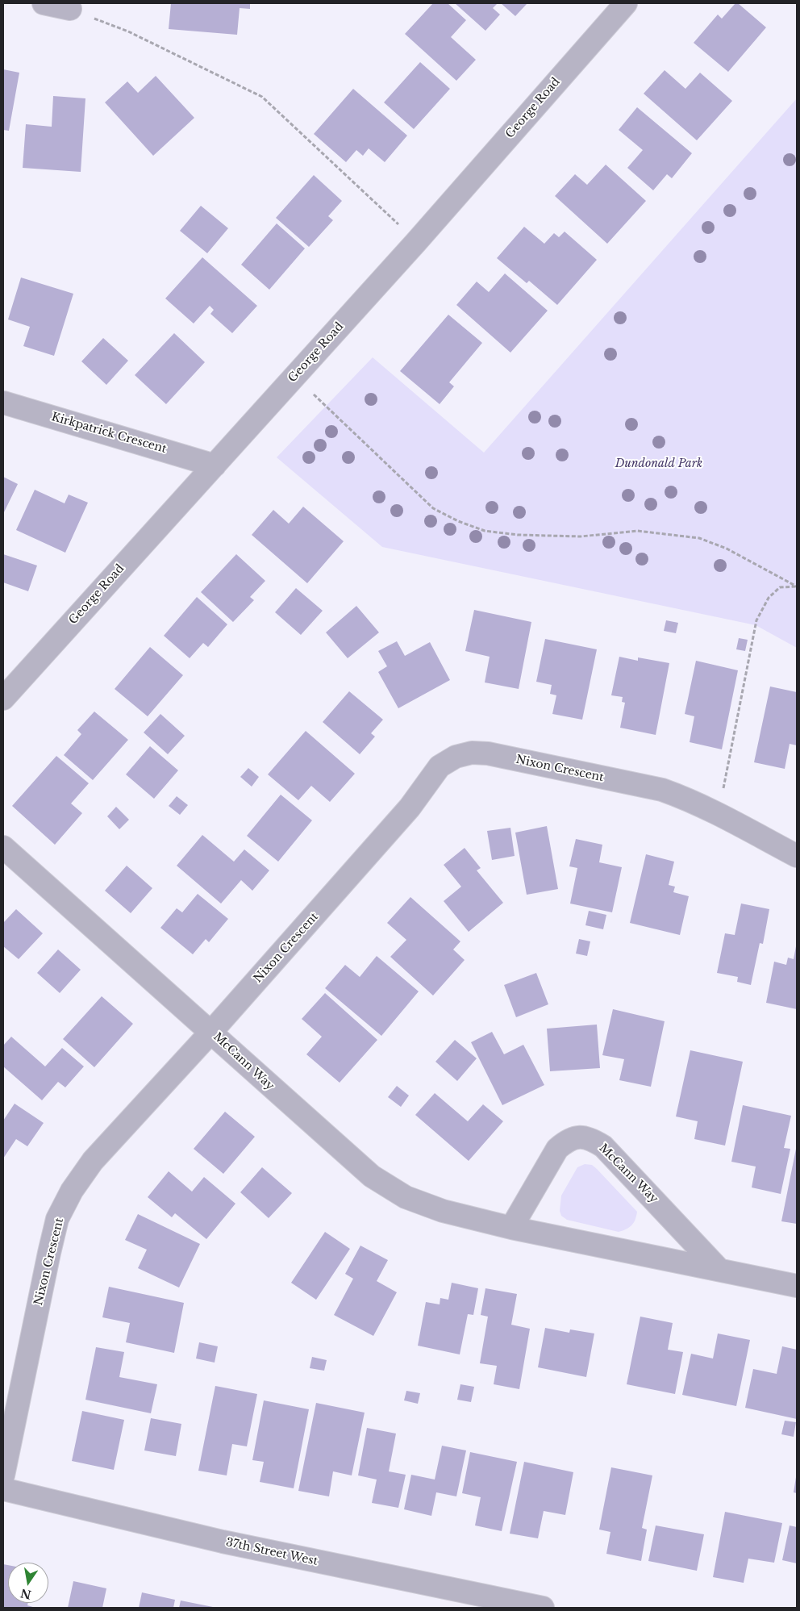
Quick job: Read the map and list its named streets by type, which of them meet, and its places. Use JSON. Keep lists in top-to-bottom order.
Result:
{
  "streets": {
    "street": [
      "George Road",
      "Kirkpatrick Crescent",
      "Nixon Crescent",
      "McCann Way",
      "37th Street West"
    ]
  },
  "crossings": [
    ["George Road", "Kirkpatrick Crescent"],
    ["Nixon Crescent", "McCann Way"]
  ],
  "parks": ["Dundonald Park"],
  "north": "bottom"
}
